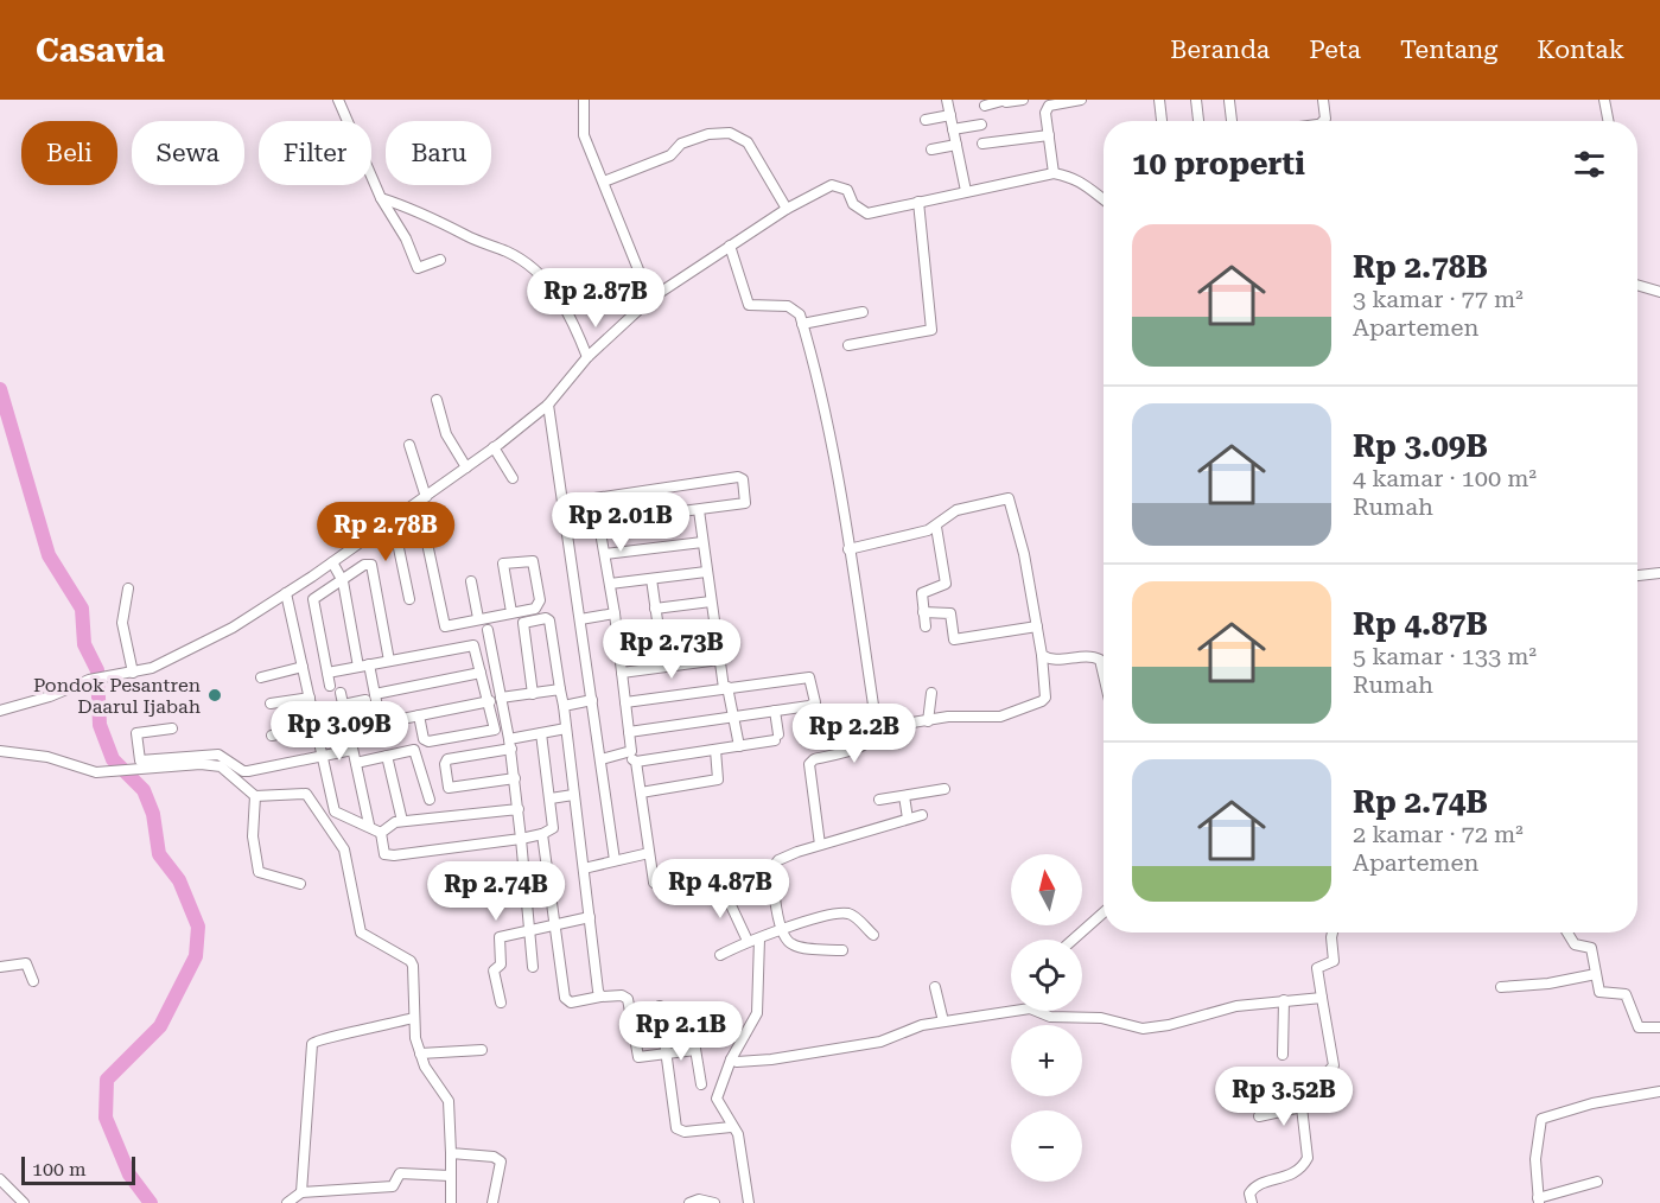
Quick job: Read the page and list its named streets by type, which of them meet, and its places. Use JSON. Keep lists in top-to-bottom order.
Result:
{
  "places": ["Pondok Pesantren Daarul Ijabah"],
  "scale_bar": "100 m",
  "north": "top",
  "page": {
    "header": "Casavia",
    "nav": [
      "Beranda",
      "Peta",
      "Tentang",
      "Kontak"
    ],
    "chip": [
      "Beli",
      "Sewa",
      "Filter",
      "Baru"
    ],
    "heading": "10 properti",
    "list": [
      {
        "name": "Rp 2.78B",
        "note": "3 kamar · 77 m² · Apartemen"
      },
      {
        "name": "Rp 3.09B",
        "note": "4 kamar · 100 m² · Rumah"
      },
      {
        "name": "Rp 4.87B",
        "note": "5 kamar · 133 m² · Rumah"
      },
      {
        "name": "Rp 2.74B",
        "note": "2 kamar · 72 m² · Apartemen"
      }
    ],
    "price": [
      "Rp 2.87B",
      "Rp 2.01B",
      "Rp 2.78B",
      "Rp 2.73B",
      "Rp 3.09B",
      "Rp 2.2B",
      "Rp 4.87B",
      "Rp 2.74B",
      "Rp 2.1B",
      "Rp 3.52B"
    ],
    "map_buttons": ["+", "−"],
    "scale": "100 m"
  }
}
